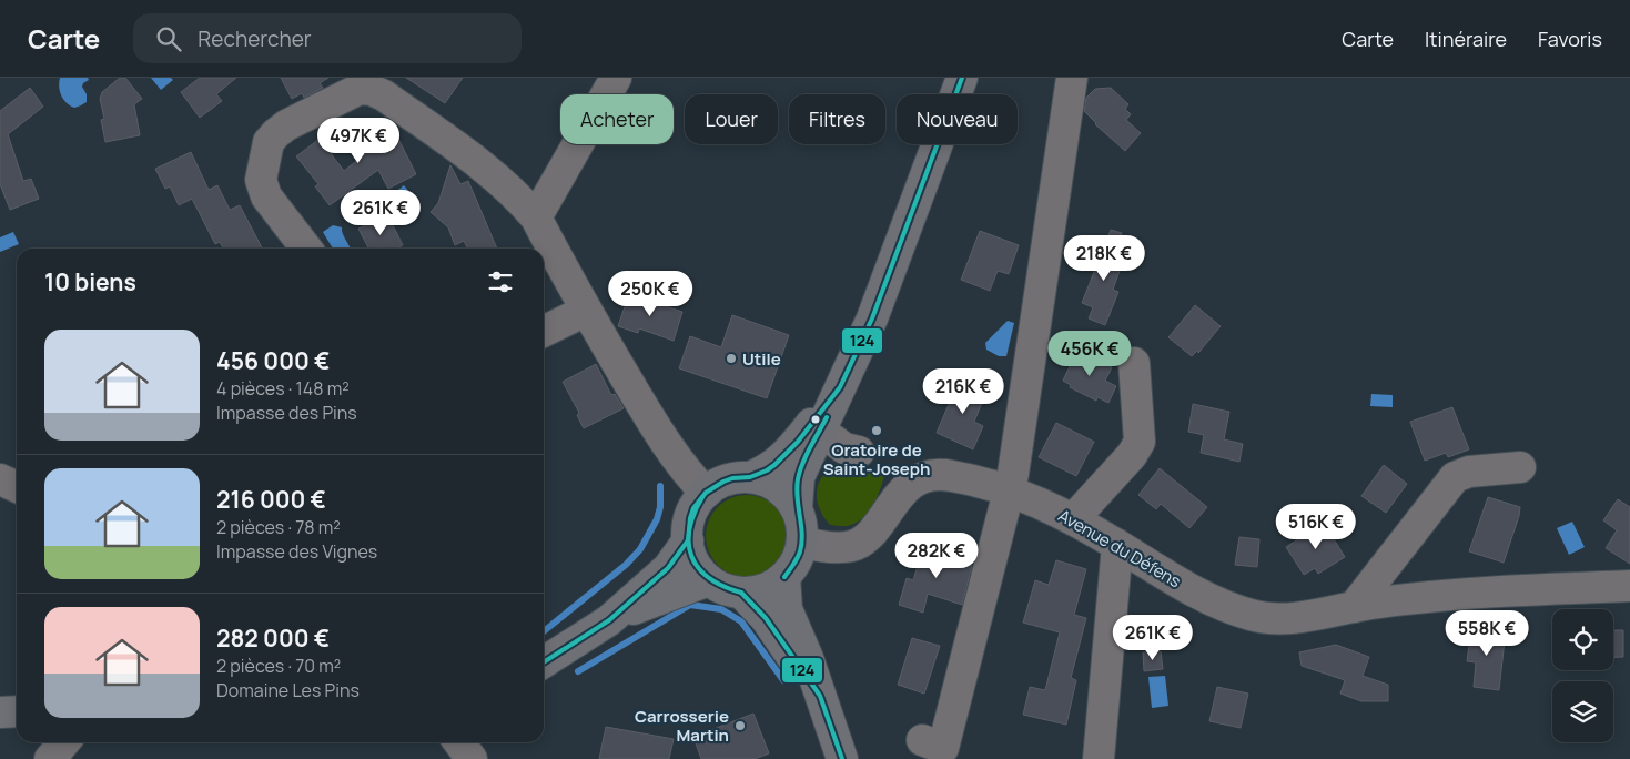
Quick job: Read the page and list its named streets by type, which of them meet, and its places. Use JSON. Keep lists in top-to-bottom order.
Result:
{
  "streets": {
    "street": ["Avenue du Défens"]
  },
  "places": ["Utile", "Oratoire de Saint-Joseph", "Carrosserie Martin"],
  "lines": ["transit line 124"],
  "page": {
    "header": "Carte",
    "search": "Rechercher",
    "nav": ["Carte", "Itinéraire", "Favoris"],
    "chip": [
      "Acheter",
      "Louer",
      "Filtres",
      "Nouveau"
    ],
    "price": [
      "497K €",
      "261K €",
      "218K €",
      "250K €",
      "456K €",
      "216K €",
      "516K €",
      "282K €",
      "558K €",
      "261K €"
    ],
    "heading": "10 biens",
    "list": [
      {
        "name": "456 000 €",
        "note": "4 pièces · 148 m² · Impasse des Pins"
      },
      {
        "name": "216 000 €",
        "note": "2 pièces · 78 m² · Impasse des Vignes"
      },
      {
        "name": "282 000 €",
        "note": "2 pièces · 70 m² · Domaine Les Pins"
      }
    ]
  }
}
